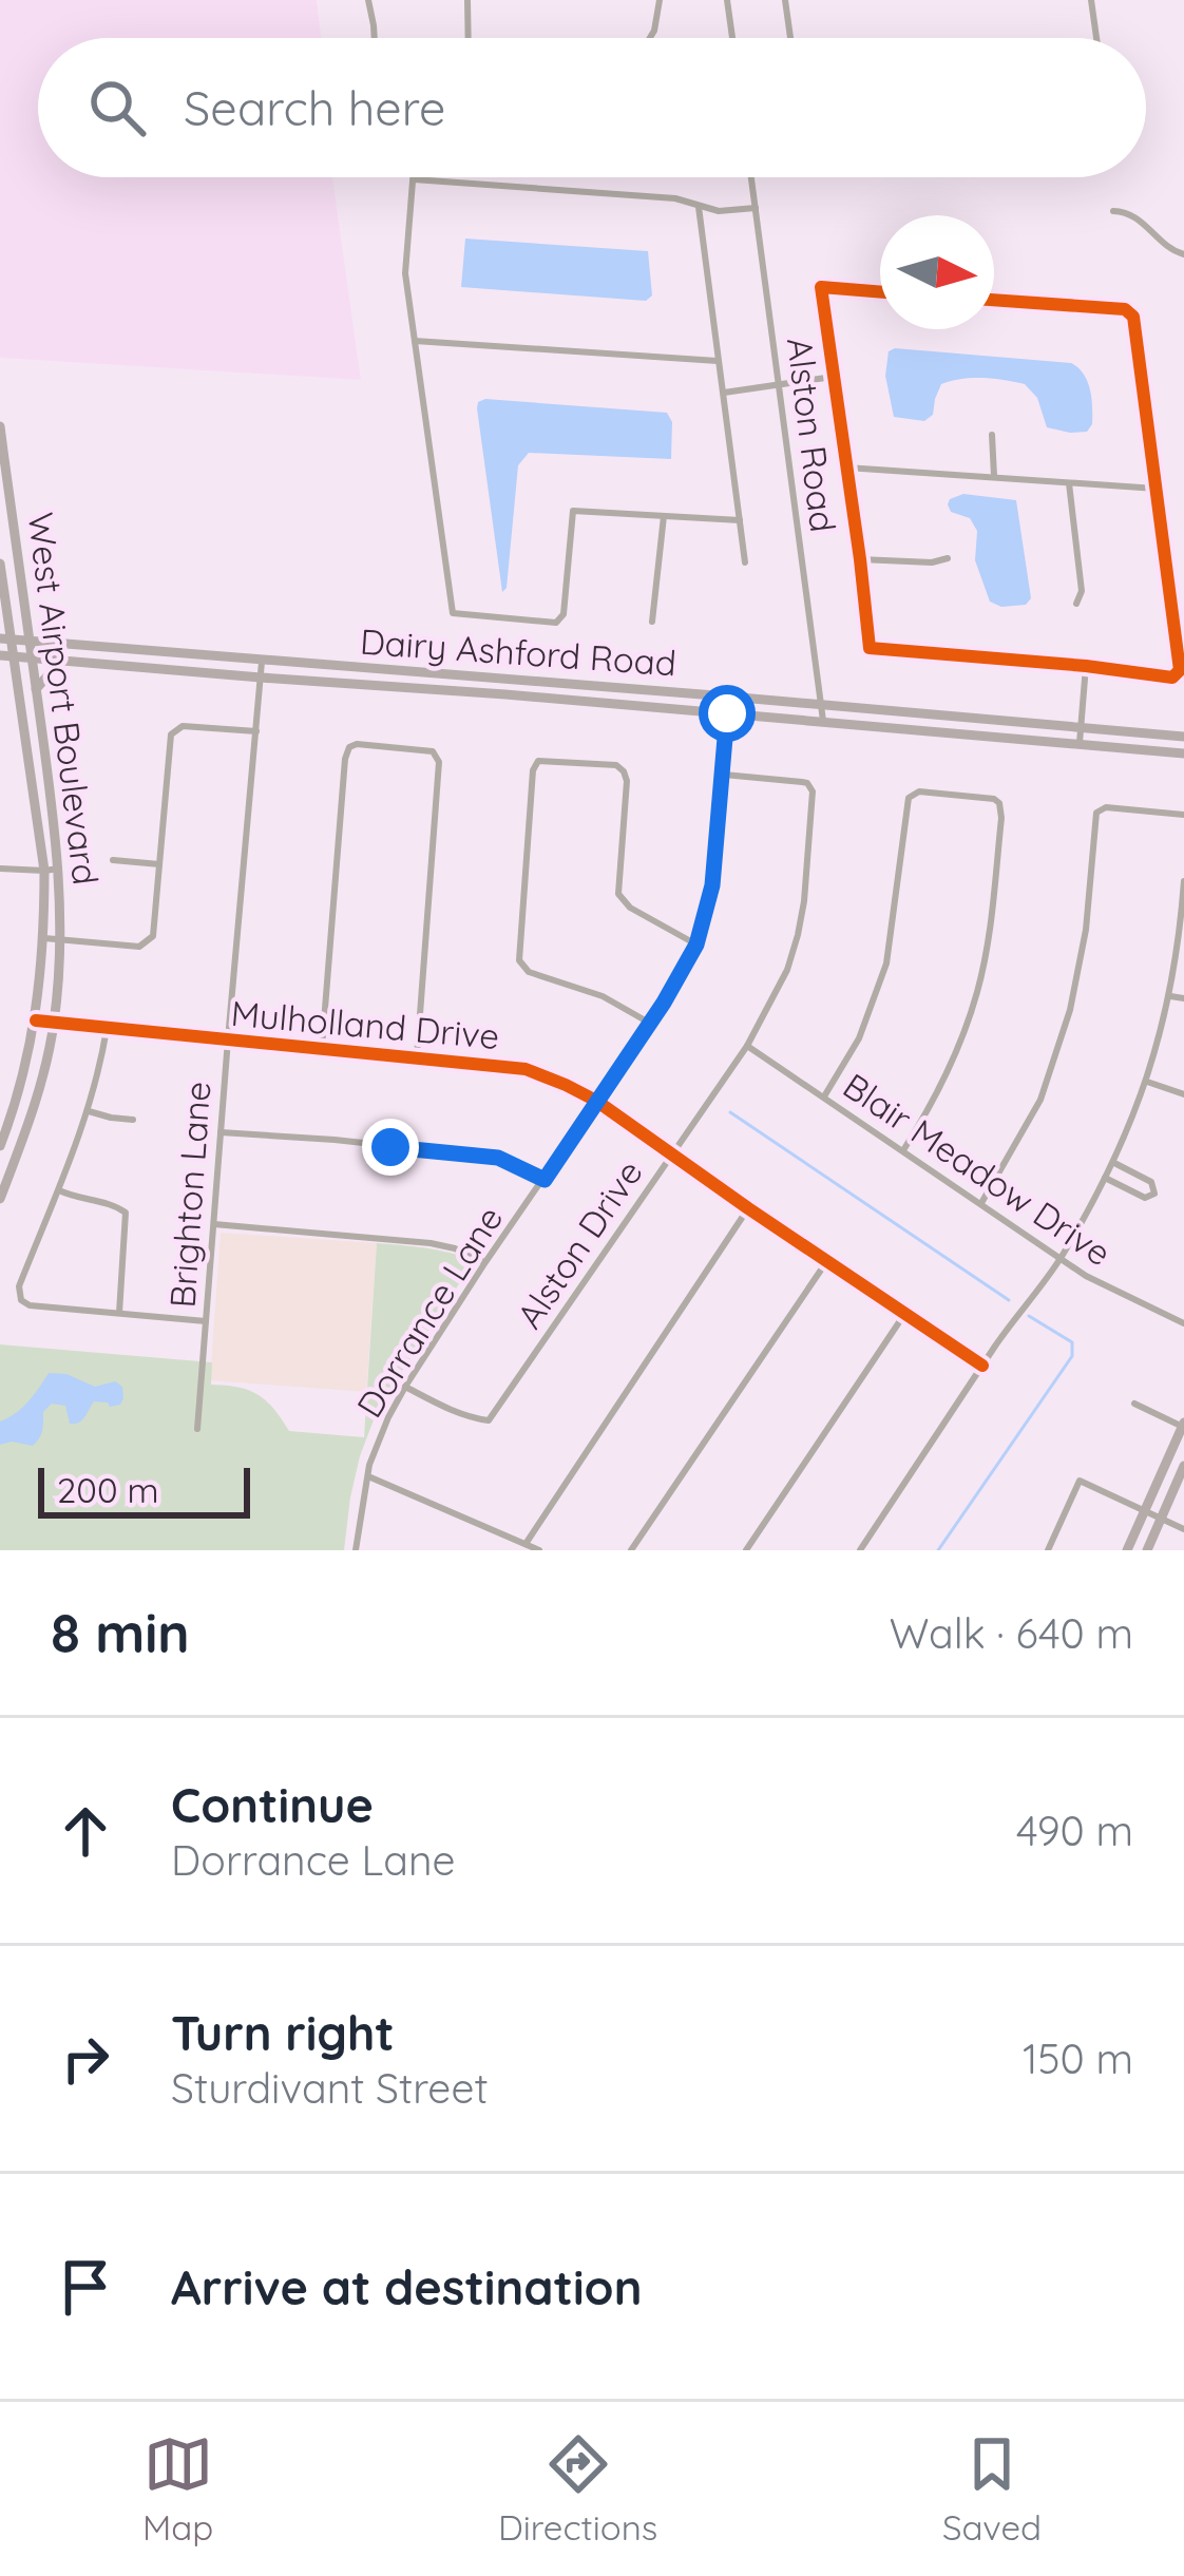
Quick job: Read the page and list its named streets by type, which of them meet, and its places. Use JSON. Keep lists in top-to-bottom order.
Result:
{
  "streets": {
    "main road": ["Dairy Ashford Road", "West Airport Boulevard"],
    "street": [
      "Alston Road",
      "Mulholland Drive",
      "Blair Meadow Drive",
      "Brighton Lane",
      "Alston Drive",
      "Dorrance Lane"
    ]
  },
  "crossings": [
    ["Alston Road", "Dairy Ashford Road"],
    ["Dairy Ashford Road", "West Airport Boulevard"],
    ["Dairy Ashford Road", "Brighton Lane"],
    ["Dairy Ashford Road", "Dorrance Lane"],
    ["West Airport Boulevard", "Mulholland Drive"],
    ["Mulholland Drive", "Brighton Lane"],
    ["Mulholland Drive", "Alston Drive"],
    ["Mulholland Drive", "Dorrance Lane"],
    ["Blair Meadow Drive", "Alston Drive"],
    ["Alston Drive", "Dorrance Lane"]
  ],
  "scale_bar": "200 m",
  "north": "right",
  "page": {
    "search": "Search here",
    "scale": "200 m",
    "heading": ["8 min", "Walk · 640 m"],
    "list": [
      ["Continue", "Dorrance Lane", "490 m"],
      ["Turn right", "Sturdivant Street", "150 m"],
      "Arrive at destination"
    ],
    "nav": ["Map", "Directions", "Saved"]
  }
}
